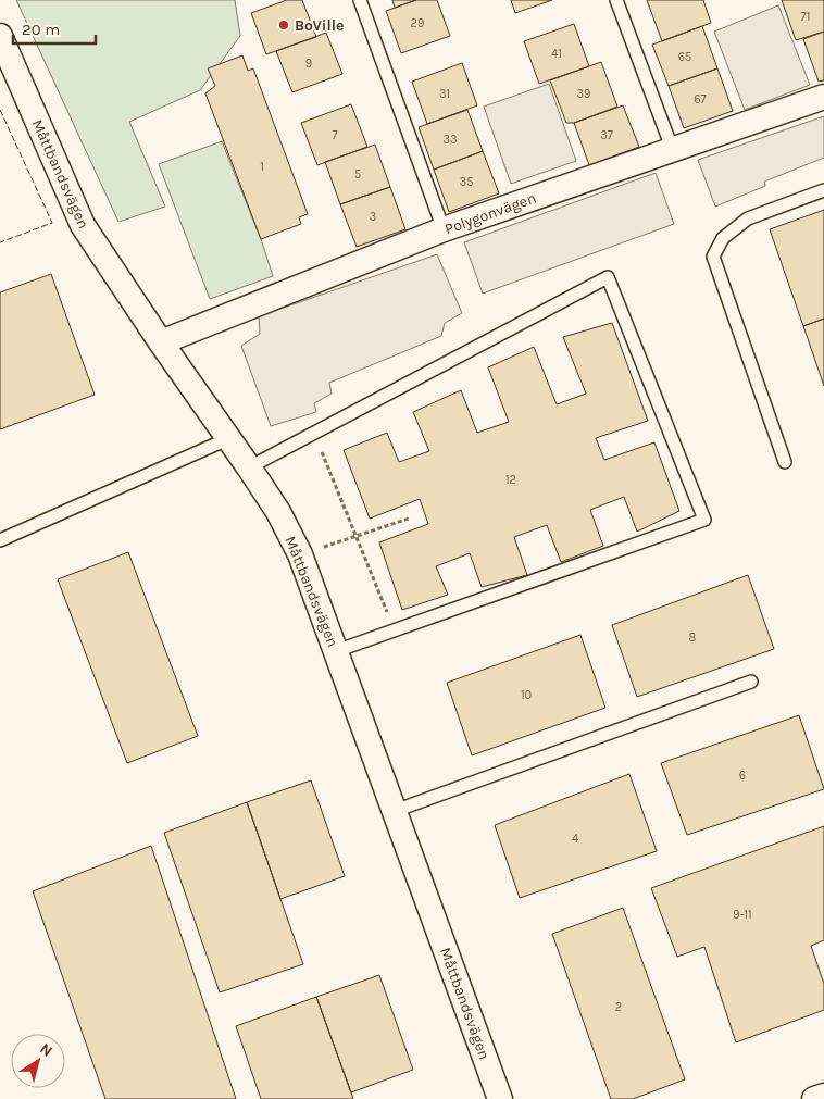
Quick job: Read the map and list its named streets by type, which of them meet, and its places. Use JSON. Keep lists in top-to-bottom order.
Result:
{
  "streets": {
    "street": ["Måttbandsvägen", "Polygonvägen"]
  },
  "crossings": [
    ["Måttbandsvägen", "Polygonvägen"]
  ],
  "places": ["BoVille"],
  "house_numbers": [
    "71",
    "29",
    "41",
    "65",
    "9",
    "31",
    "39",
    "67",
    "7",
    "37",
    "33",
    "1",
    "5",
    "35",
    "3",
    "12",
    "8",
    "10",
    "6",
    "4",
    "9-11",
    "2"
  ],
  "scale_bar": "20 m",
  "north": "top right"
}
